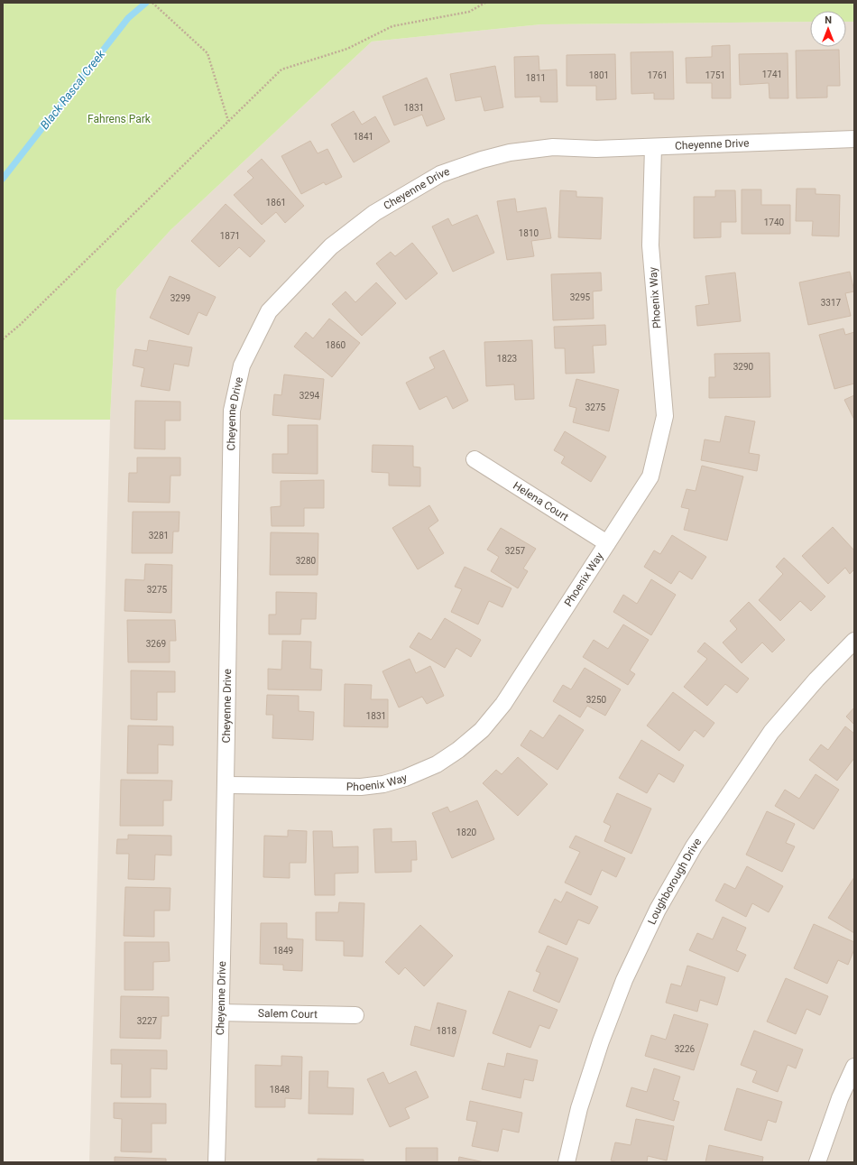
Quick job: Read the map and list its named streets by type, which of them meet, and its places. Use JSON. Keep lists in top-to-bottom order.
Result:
{
  "streets": {
    "street": [
      "Cheyenne Drive",
      "Phoenix Way",
      "Helena Court",
      "Loughborough Drive",
      "Salem Court"
    ]
  },
  "crossings": [
    ["Cheyenne Drive", "Phoenix Way"],
    ["Cheyenne Drive", "Salem Court"],
    ["Phoenix Way", "Helena Court"]
  ],
  "water": ["Black Rascal Creek"],
  "parks": ["Fahrens Park"],
  "house_numbers": [
    "1741",
    "1801",
    "1761",
    "1751",
    "1811",
    "1831",
    "1841",
    "1861",
    "1740",
    "1810",
    "1871",
    "3295",
    "3299",
    "3317",
    "1860",
    "1823",
    "3290",
    "3294",
    "3275",
    "3281",
    "3257",
    "3280",
    "3275",
    "3269",
    "3250",
    "1831",
    "1820",
    "1849",
    "3227",
    "1818",
    "3226",
    "1848"
  ],
  "north": "top"
}
